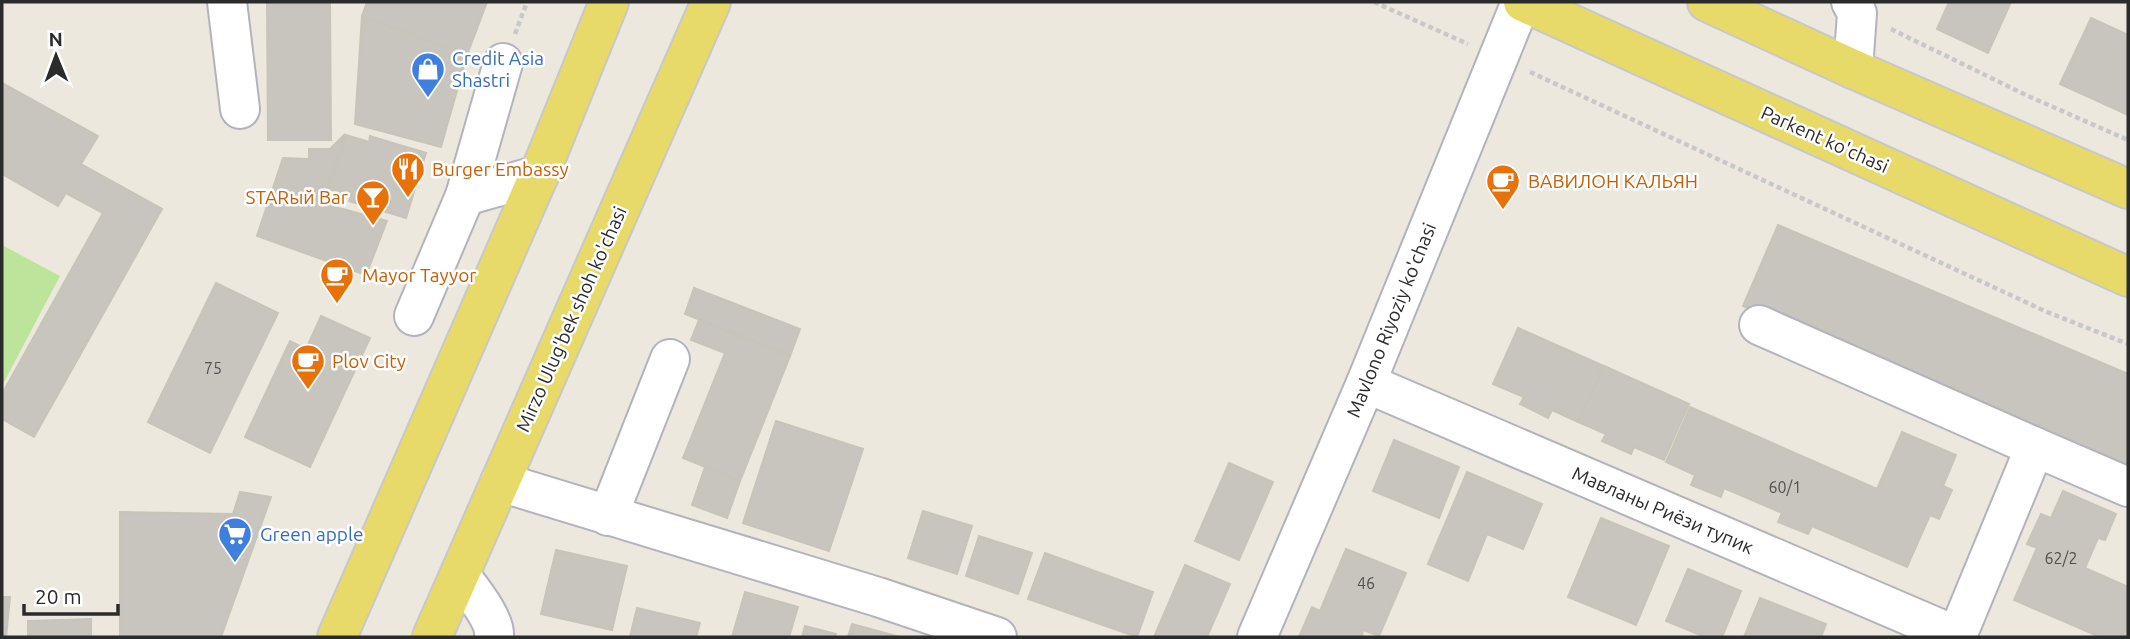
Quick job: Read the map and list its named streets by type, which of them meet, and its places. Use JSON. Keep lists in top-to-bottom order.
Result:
{
  "streets": {
    "main road": ["Parkent ko'chasi", "Mirzo Ulug'bek shoh ko'chasi"],
    "street": ["Mavlono Riyoziy ko'chasi", "Мавланы Риёзи тупик"]
  },
  "crossings": [
    ["Parkent ko'chasi", "Mavlono Riyoziy ko'chasi"],
    ["Mavlono Riyoziy ko'chasi", "Мавланы Риёзи тупик"]
  ],
  "places": {
    "shop": ["Credit Asia Shastri"],
    "restaurant": ["Burger Embassy"],
    "cafe": ["ВАВИЛОН КАЛЬЯН", "Mayor Tayyor", "Plov City"],
    "bar": ["STARый Bar"],
    "supermarket": ["Green apple"]
  },
  "house_numbers": [
    "75",
    "60/1",
    "62/2",
    "46"
  ],
  "scale_bar": "20 m",
  "north": "top"
}
